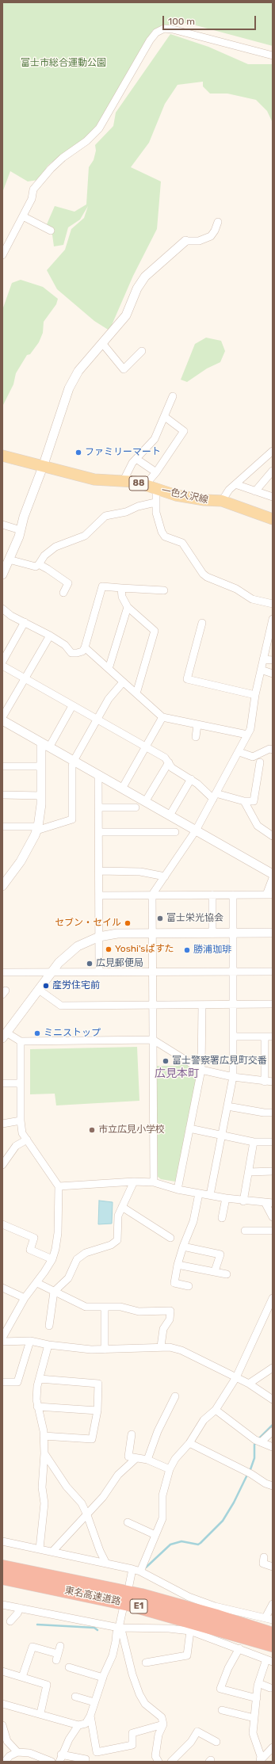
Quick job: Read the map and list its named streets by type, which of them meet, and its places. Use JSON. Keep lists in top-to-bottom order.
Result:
{
  "streets": {
    "highway": ["東名高速道路", "E1"],
    "main road": ["88", "一色久沢線"]
  },
  "districts": ["広見本町"],
  "parks": ["富士市総合運動公園"],
  "places": [
    "ファミリーマート",
    "富士栄光協会",
    "セブン・セイル",
    "Yoshi'sぱすた",
    "勝浦珈琲",
    "広見郵便局",
    "産労住宅前",
    "ミニストップ",
    "富士警察署広見町交番",
    "市立広見小学校"
  ],
  "scale_bar": "100 m"
}
